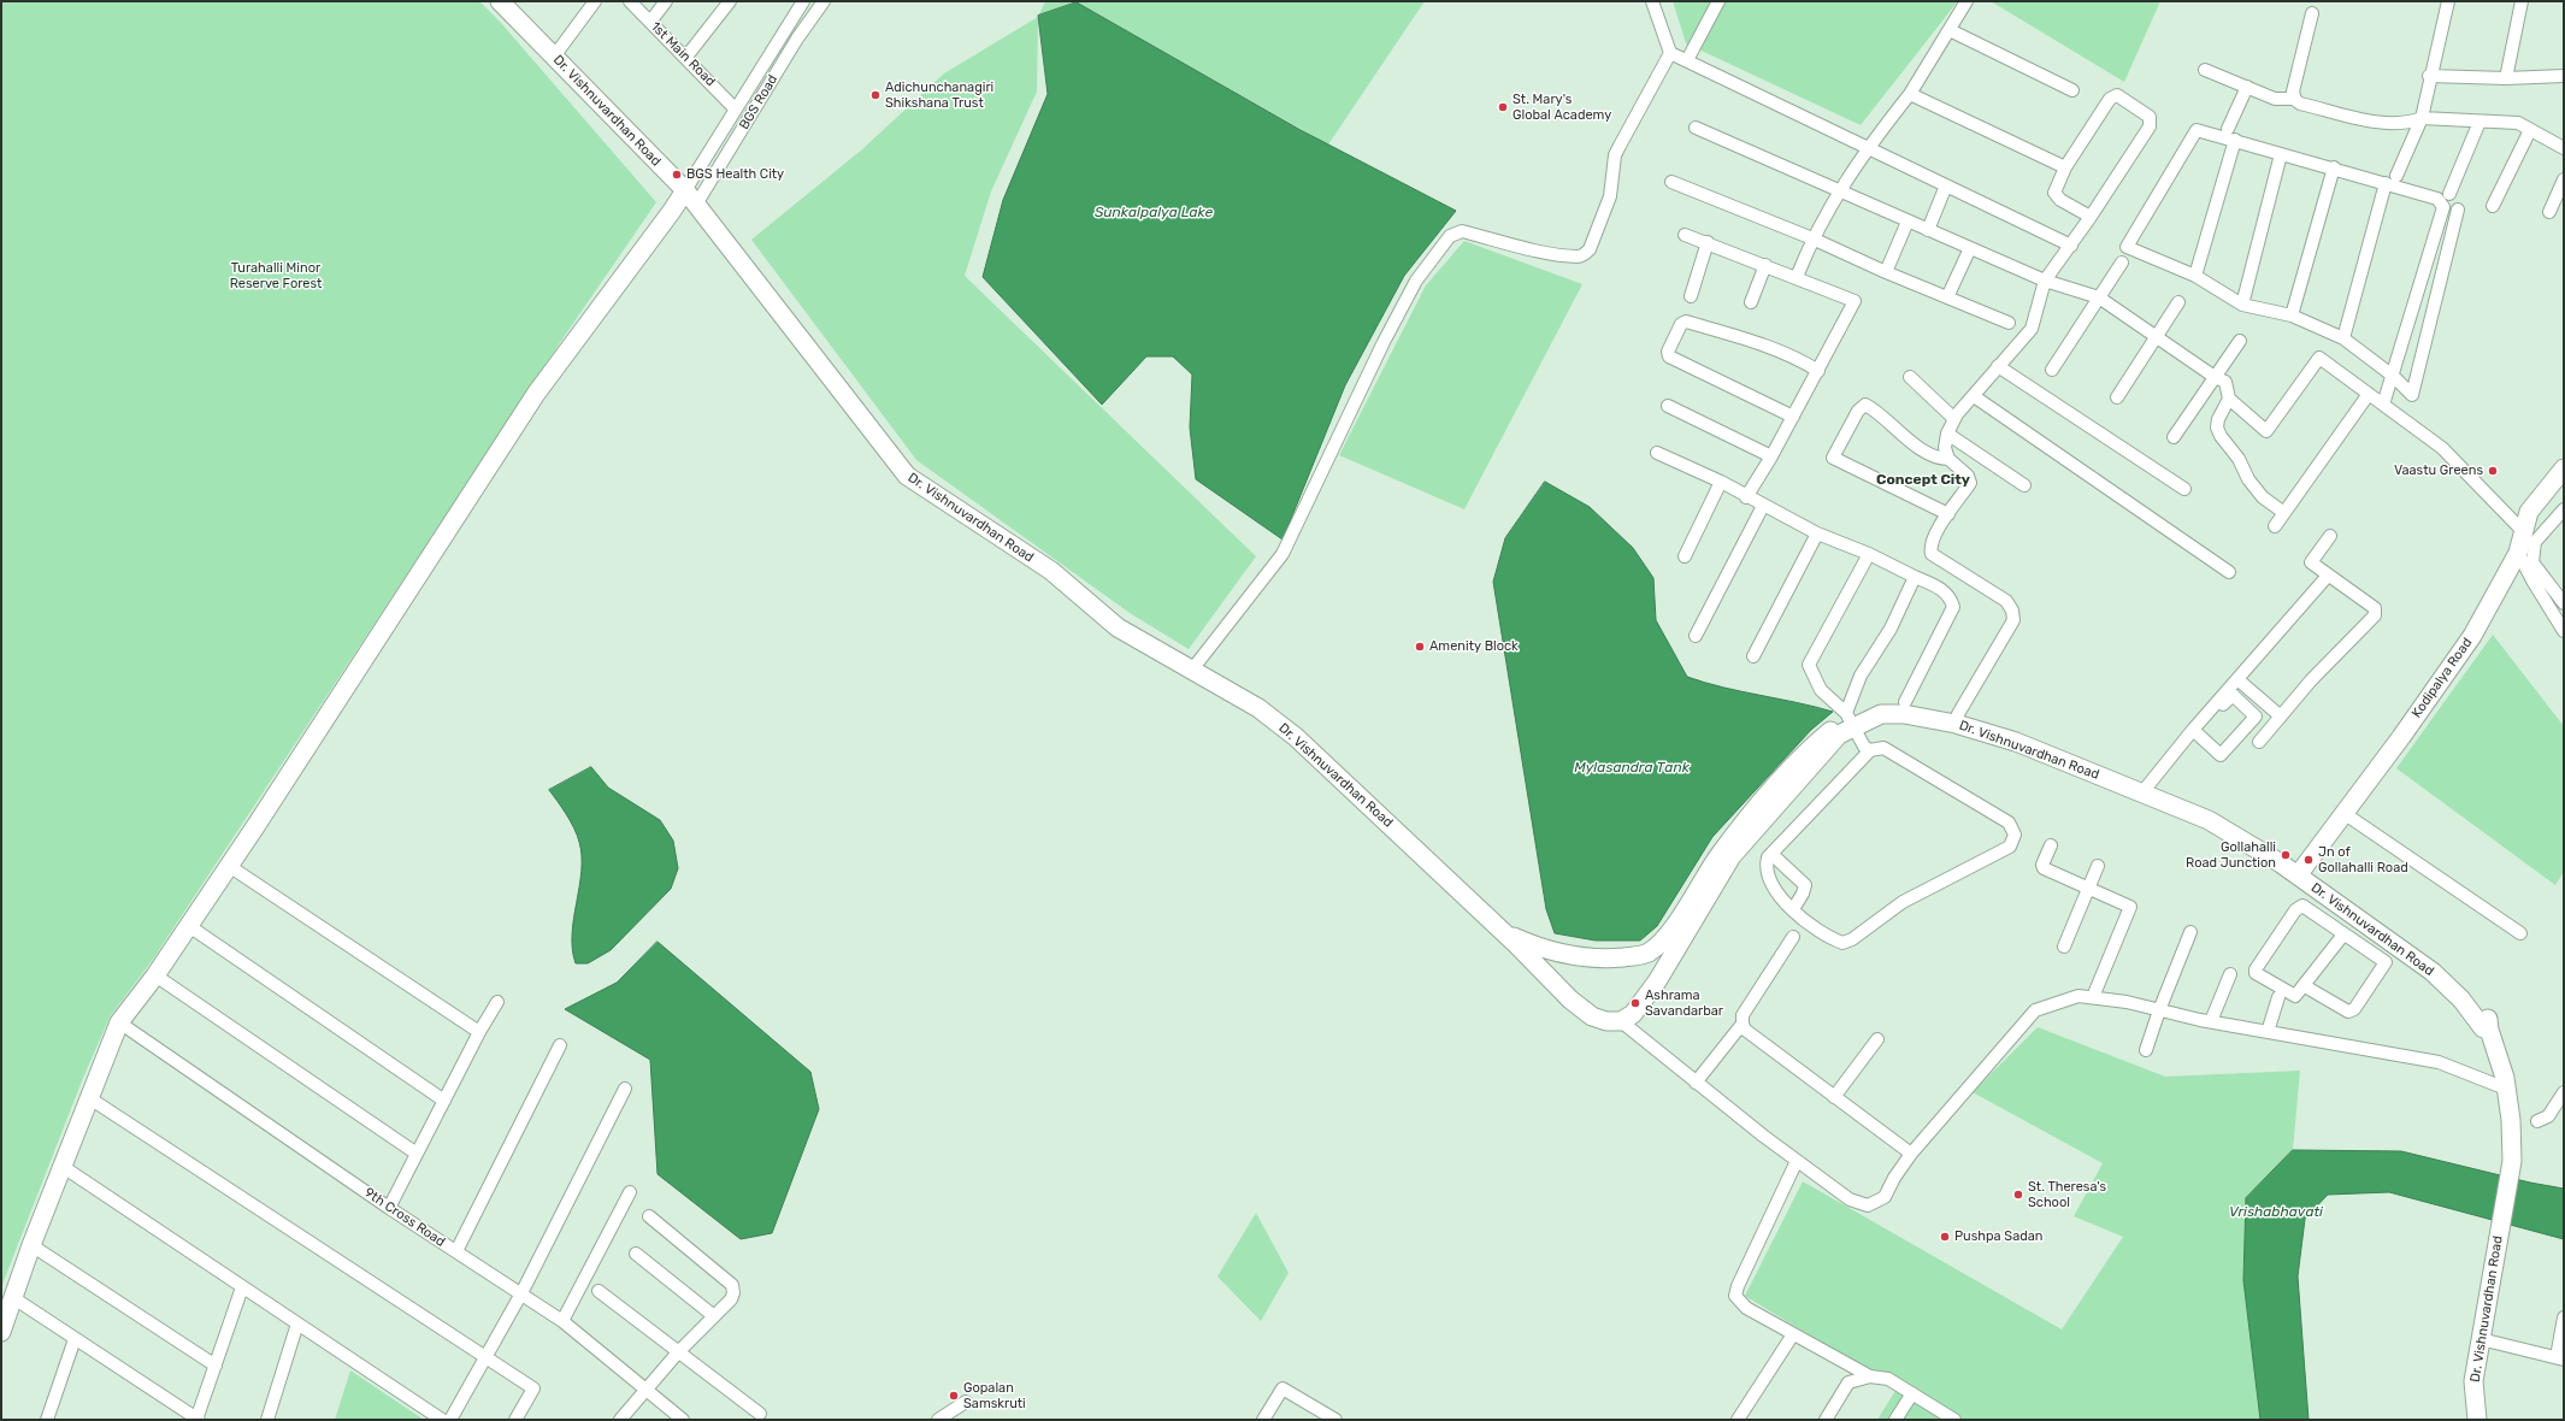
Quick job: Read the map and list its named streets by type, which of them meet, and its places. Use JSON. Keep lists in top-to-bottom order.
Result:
{
  "streets": {
    "main road": ["Dr. Vishnuvardhan Road", "Kodipalya Road"],
    "street": ["1st Main Road", "BGS Road", "9th Cross Road"]
  },
  "crossings": [
    ["1st Main Road", "BGS Road"],
    ["BGS Road", "Dr. Vishnuvardhan Road"],
    ["Dr. Vishnuvardhan Road", "Kodipalya Road"]
  ],
  "districts": ["Concept City"],
  "water": ["Sunkalpalya Lake", "Mylasandra Tank", "Vrishabhavati"],
  "parks": ["Turahalli Minor Reserve Forest"],
  "places": [
    "Adichunchanagiri Shikshana Trust",
    "St. Mary's Global Academy",
    "BGS Health City",
    "Vaastu Greens",
    "Amenity Block",
    "Gollahalli Road Junction",
    "Jn of Gollahalli Road",
    "Ashrama Savandarbar",
    "St. Theresa's School",
    "Pushpa Sadan",
    "Gopalan Samskruti"
  ]
}
